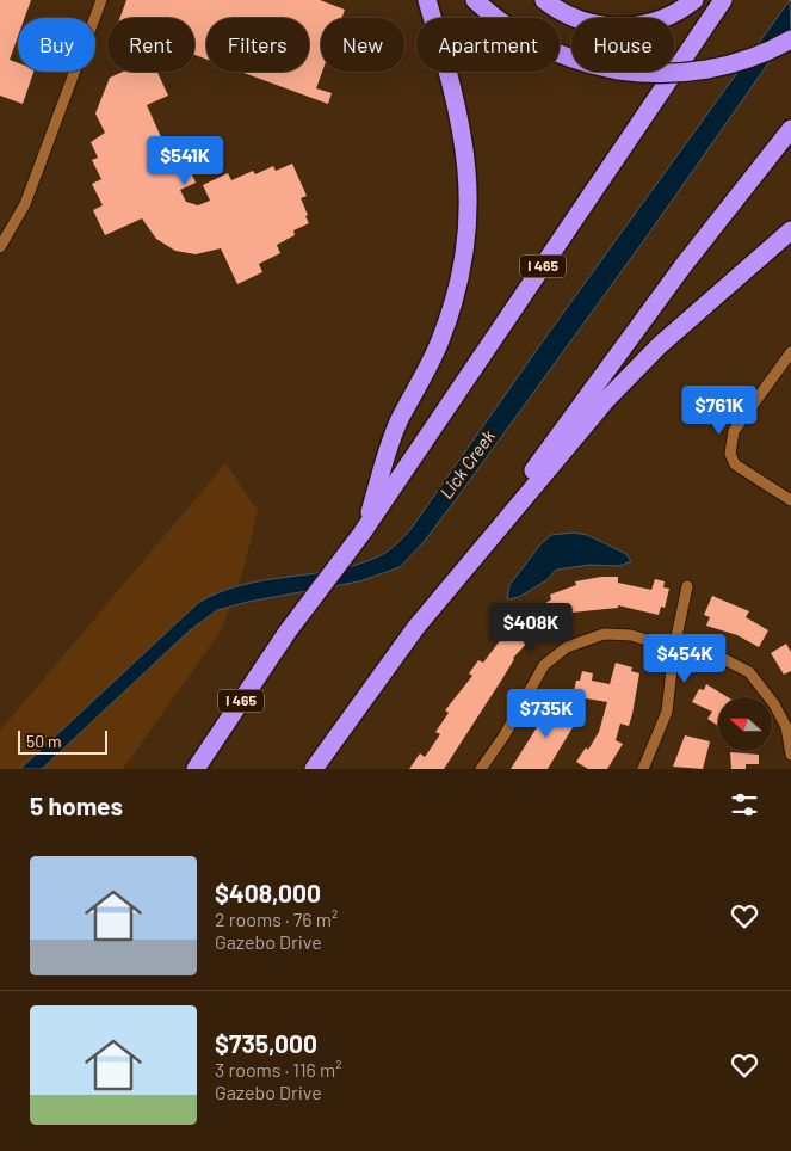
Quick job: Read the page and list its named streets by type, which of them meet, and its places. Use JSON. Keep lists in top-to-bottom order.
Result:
{
  "streets": {
    "highway": ["I 465"]
  },
  "water": ["Lick Creek"],
  "scale_bar": "50 m",
  "north": "left",
  "page": {
    "chip": [
      "Buy",
      "Rent",
      "Filters",
      "New",
      "Apartment",
      "House"
    ],
    "price": [
      "$541K",
      "$761K",
      "$408K",
      "$454K",
      "$735K"
    ],
    "scale": "50 m",
    "heading": "5 homes",
    "list": [
      {
        "name": "$408,000",
        "note": "2 rooms · 76 m² · Gazebo Drive"
      },
      {
        "name": "$735,000",
        "note": "3 rooms · 116 m² · Gazebo Drive"
      }
    ]
  }
}
